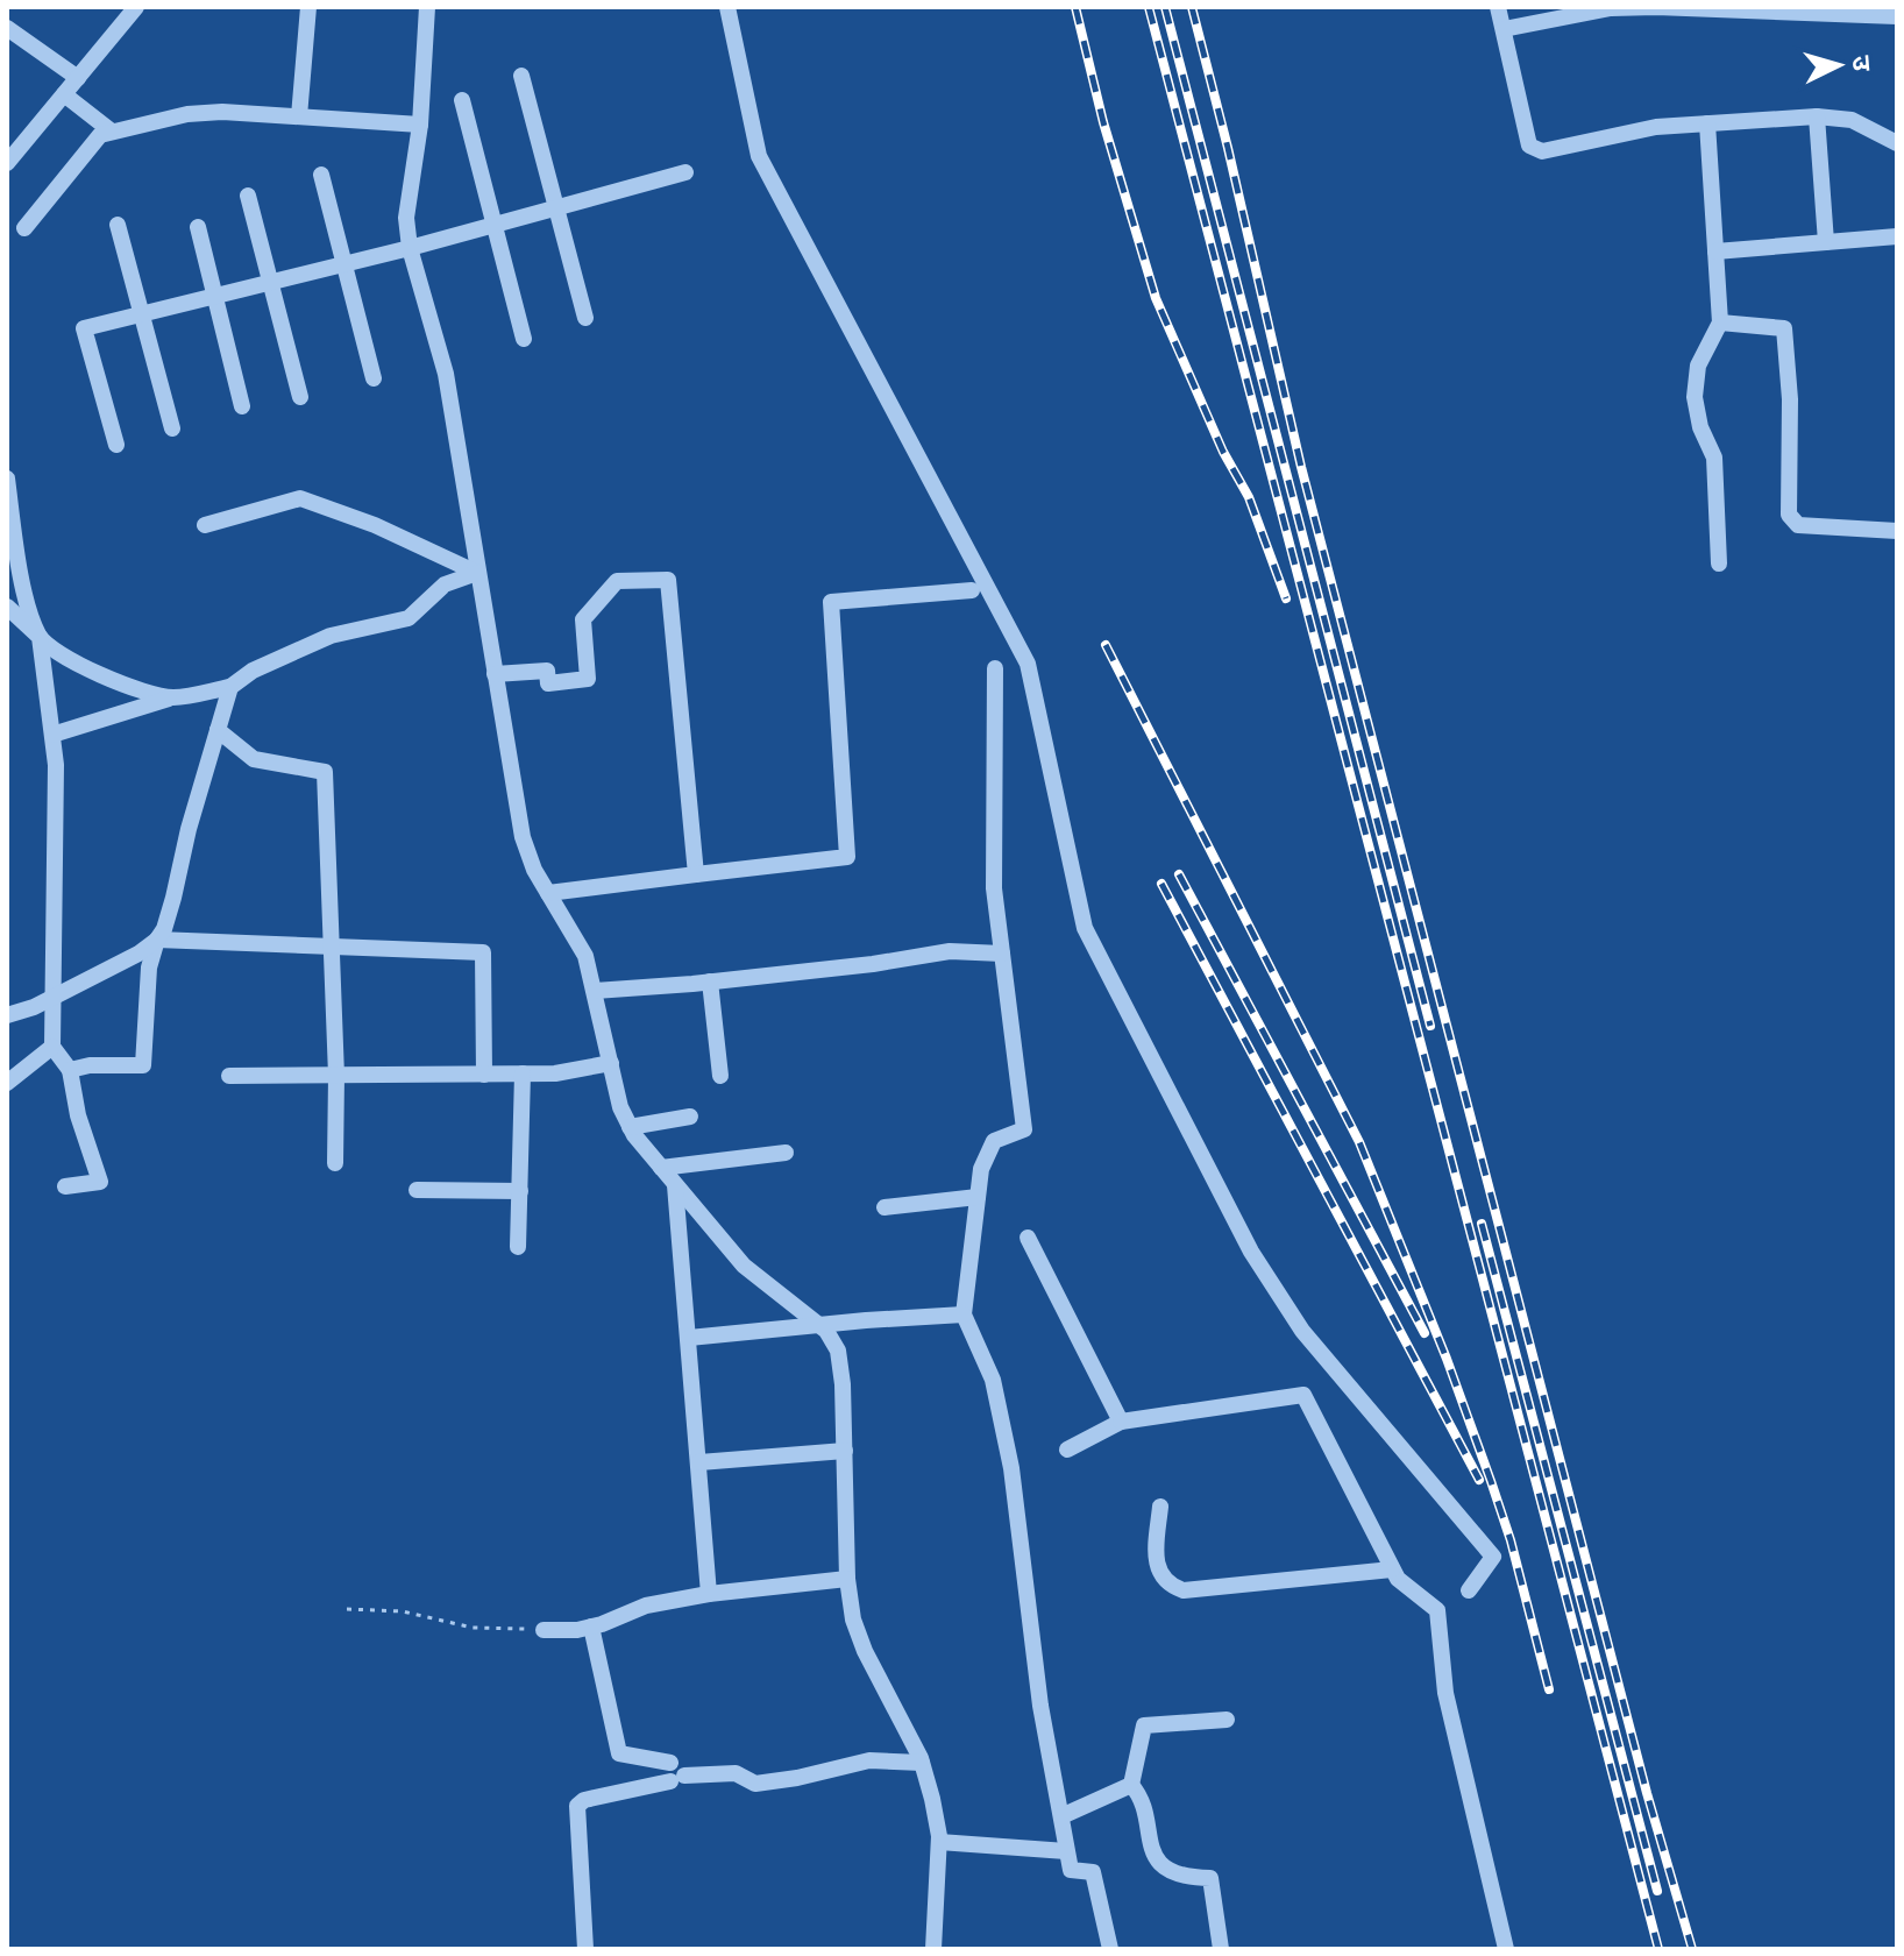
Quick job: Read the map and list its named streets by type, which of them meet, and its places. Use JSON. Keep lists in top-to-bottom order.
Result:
{
  "north": "right"
}
